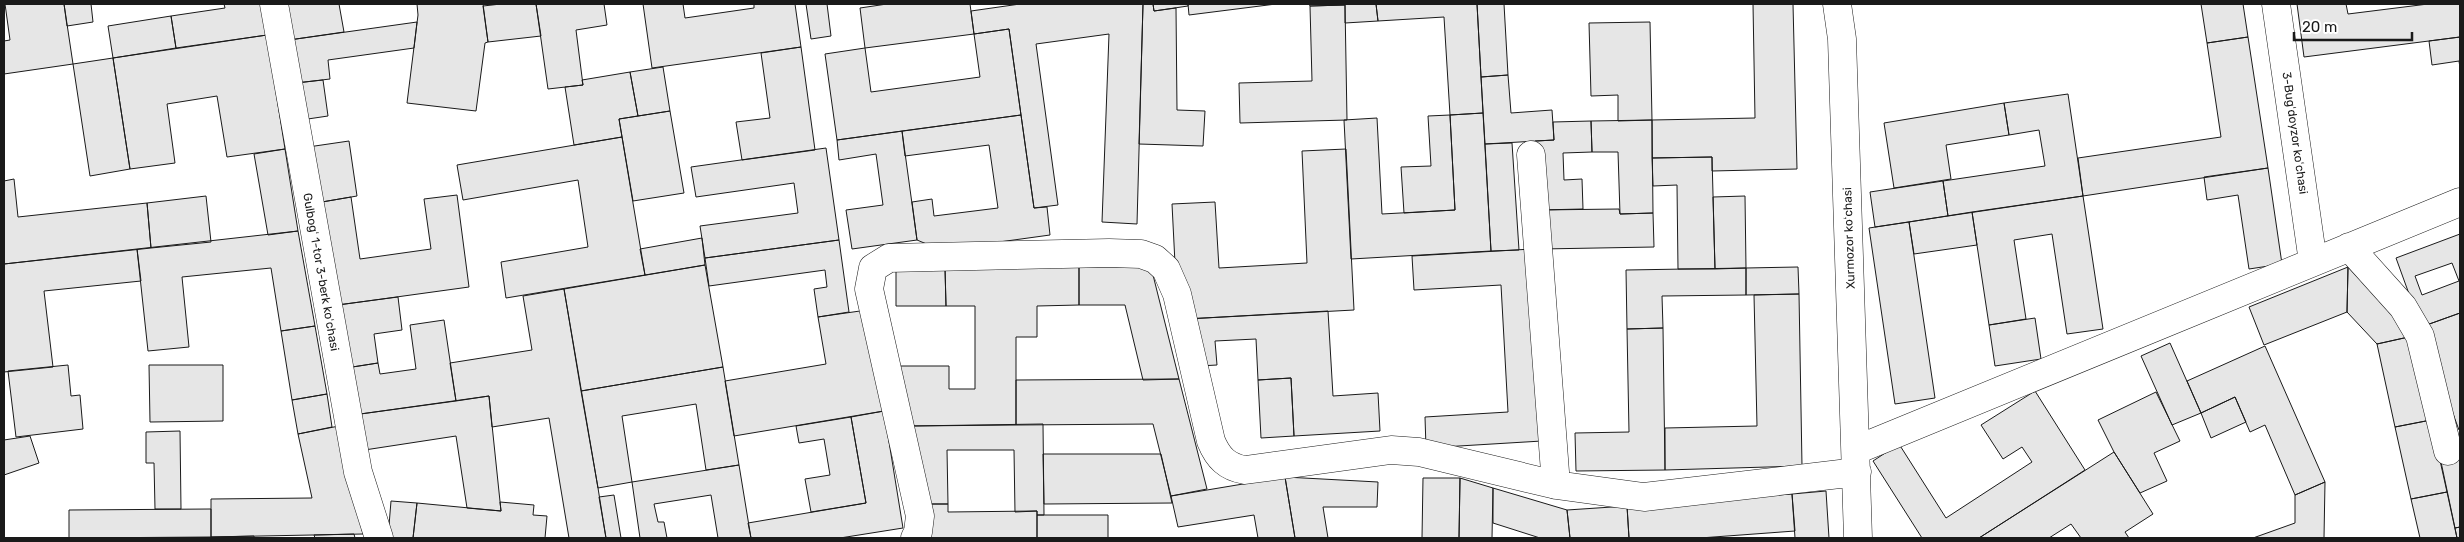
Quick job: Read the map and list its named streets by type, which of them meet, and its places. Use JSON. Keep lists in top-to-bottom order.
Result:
{
  "streets": {
    "street": ["3-Bugʻdoyzor koʻchasi", "Xurmozor koʻchasi", "Gulbogʻ 1-tor 3-berk koʻchasi"]
  },
  "scale_bar": "20 m"
}
